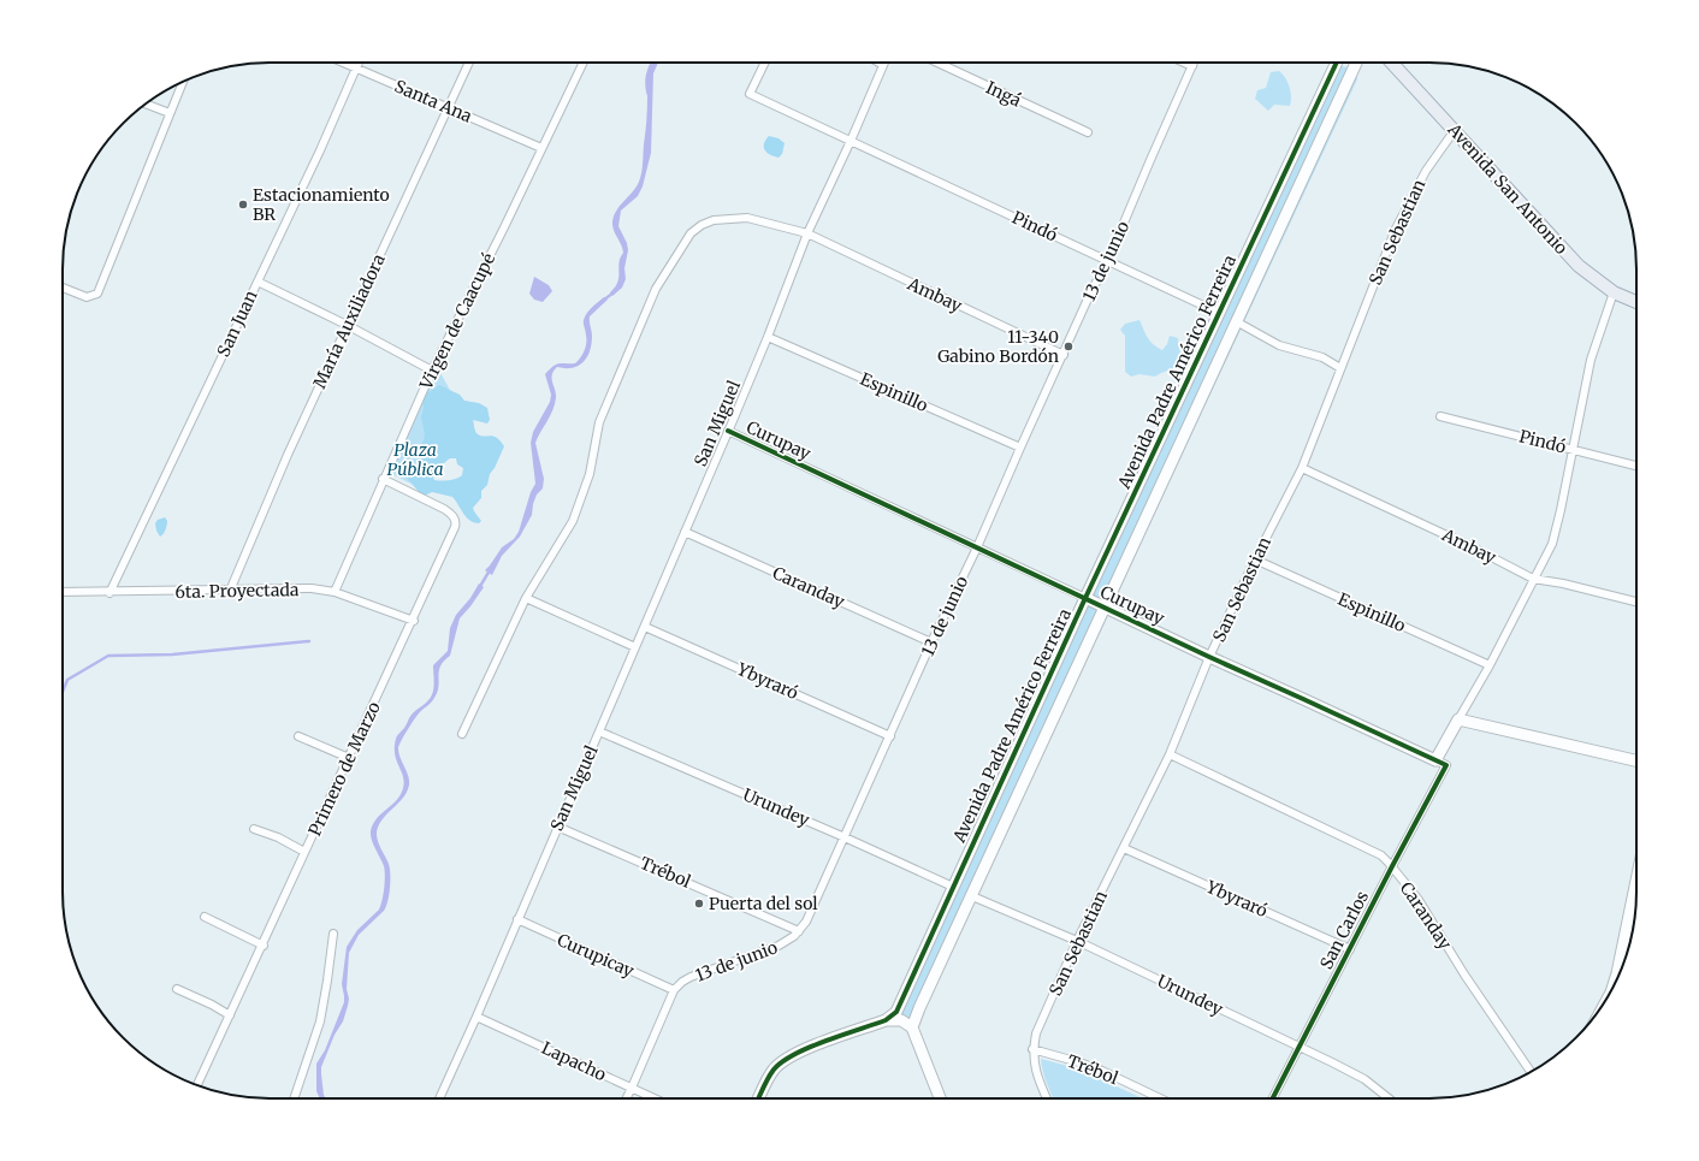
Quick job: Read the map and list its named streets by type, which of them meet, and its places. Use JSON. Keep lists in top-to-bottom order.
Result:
{
  "streets": {
    "main road": ["Avenida San Antonio"],
    "street": [
      "Ingá",
      "Santa Ana",
      "Pindó",
      "San Sebastian",
      "13 de junio",
      "Ambay",
      "María Auxiliadora",
      "Virgen de Caacupé",
      "San Juan",
      "Avenida Padre Américo Ferreira",
      "Espinillo",
      "San Miguel",
      "Curupay",
      "Caranday",
      "6ta. Proyectada",
      "Ybyraró",
      "Primero de Marzo",
      "Urundey",
      "Trébol",
      "San Carlos",
      "Curupicay",
      "Lapacho"
    ]
  },
  "crossings": [
    ["Santa Ana", "María Auxiliadora"],
    ["Santa Ana", "Virgen de Caacupé"],
    ["Santa Ana", "San Juan"],
    ["Avenida San Antonio", "San Sebastian"],
    ["Pindó", "13 de junio"],
    ["Pindó", "Avenida Padre Américo Ferreira"],
    ["Pindó", "San Miguel"],
    ["San Sebastian", "Ambay"],
    ["San Sebastian", "Espinillo"],
    ["San Sebastian", "Curupay"],
    ["San Sebastian", "Caranday"],
    ["San Sebastian", "Ybyraró"],
    ["San Sebastian", "Urundey"],
    ["San Sebastian", "Trébol"],
    ["13 de junio", "Ambay"],
    ["13 de junio", "Espinillo"],
    ["13 de junio", "Curupay"],
    ["13 de junio", "Caranday"],
    ["13 de junio", "Ybyraró"],
    ["13 de junio", "Urundey"],
    ["13 de junio", "Trébol"],
    ["13 de junio", "Curupicay"],
    ["Ambay", "San Miguel"],
    ["María Auxiliadora", "6ta. Proyectada"],
    ["Virgen de Caacupé", "6ta. Proyectada"],
    ["Virgen de Caacupé", "Primero de Marzo"],
    ["San Juan", "6ta. Proyectada"],
    ["Avenida Padre Américo Ferreira", "Curupay"],
    ["Avenida Padre Américo Ferreira", "Urundey"],
    ["Espinillo", "San Miguel"],
    ["San Miguel", "Curupay"],
    ["San Miguel", "Caranday"],
    ["San Miguel", "Ybyraró"],
    ["San Miguel", "Urundey"],
    ["San Miguel", "Trébol"],
    ["San Miguel", "Curupicay"],
    ["San Miguel", "Lapacho"],
    ["Curupay", "San Carlos"],
    ["Caranday", "San Carlos"],
    ["6ta. Proyectada", "Primero de Marzo"],
    ["Ybyraró", "San Carlos"],
    ["Urundey", "San Carlos"]
  ],
  "parks": ["Plaza Pública"],
  "places": ["Estacionamiento BR", "11-340 Gabino Bordón", "Puerta del sol"]
}
